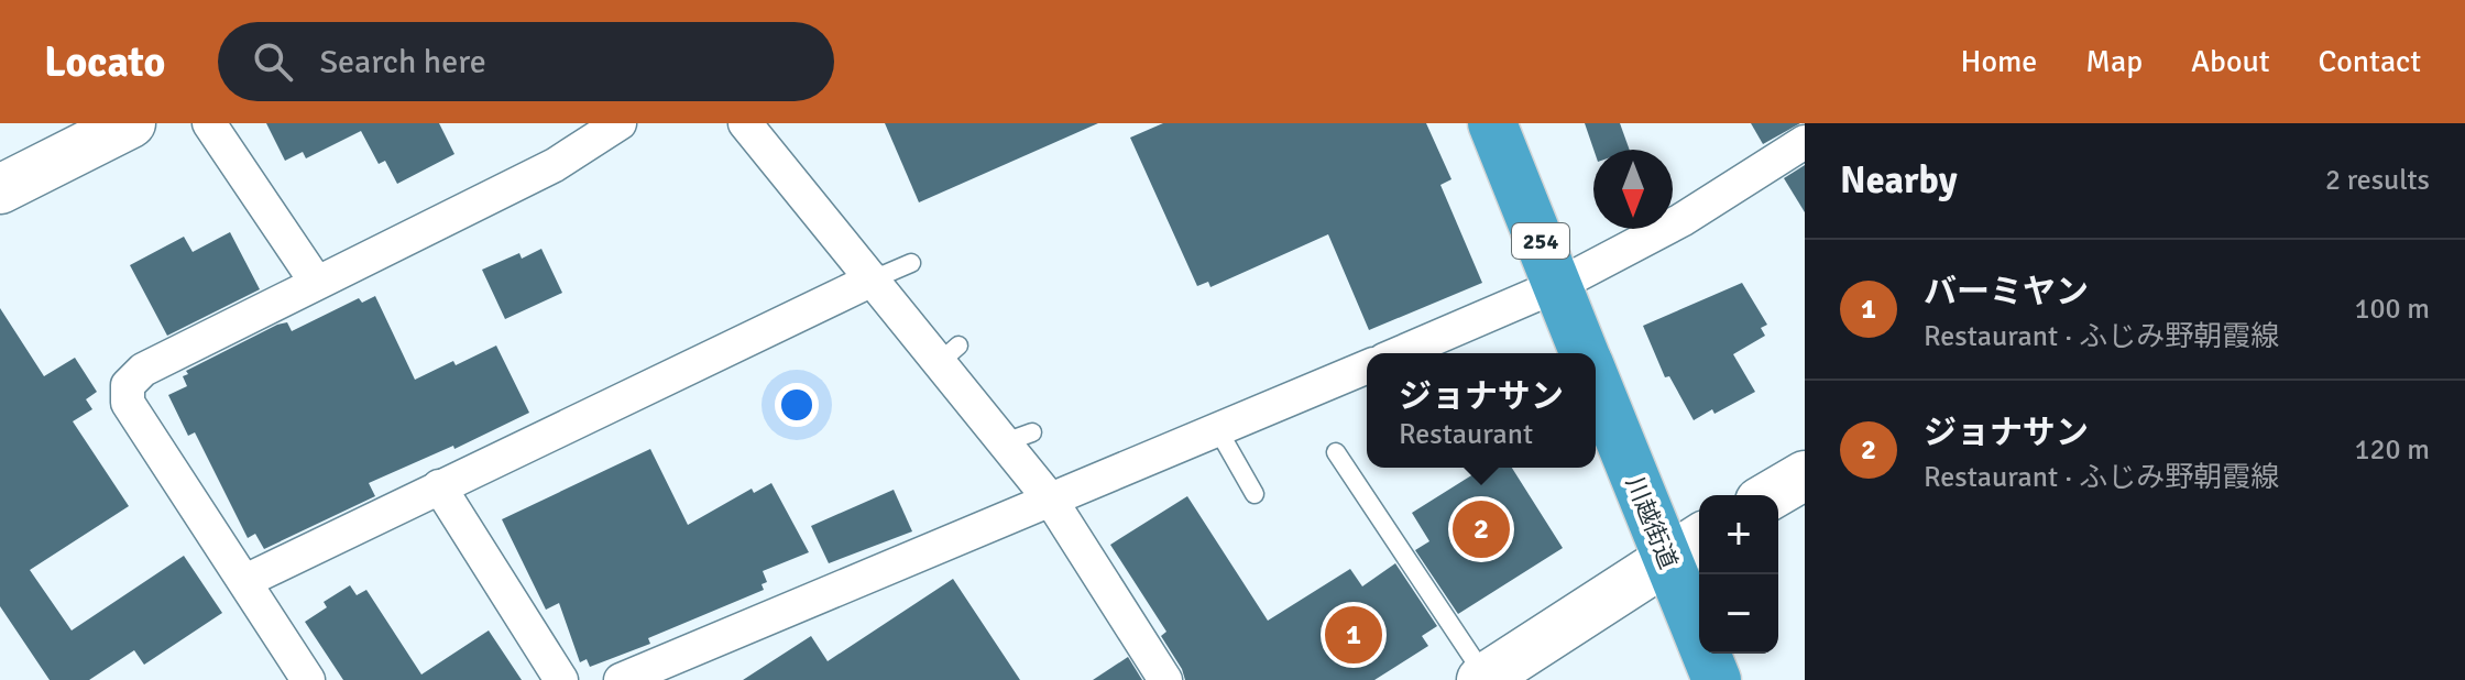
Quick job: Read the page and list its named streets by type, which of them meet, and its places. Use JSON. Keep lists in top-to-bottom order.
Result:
{
  "streets": {
    "highway": ["254", "川越街道"]
  },
  "north": "bottom",
  "page": {
    "header": "Locato",
    "search": "Search here",
    "nav": [
      "Home",
      "Map",
      "About",
      "Contact"
    ],
    "heading": ["Nearby", "2 results"],
    "list": [
      {
        "mark": "1",
        "name": "バーミヤン",
        "note": "Restaurant · ふじみ野朝霞線",
        "value": "100 m"
      },
      {
        "mark": "2",
        "name": "ジョナサン",
        "note": "Restaurant · ふじみ野朝霞線",
        "value": "120 m"
      }
    ],
    "popup": ["ジョナサン", "Restaurant"],
    "map_buttons": ["+", "−"],
    "pins": ["2", "1"]
  }
}
